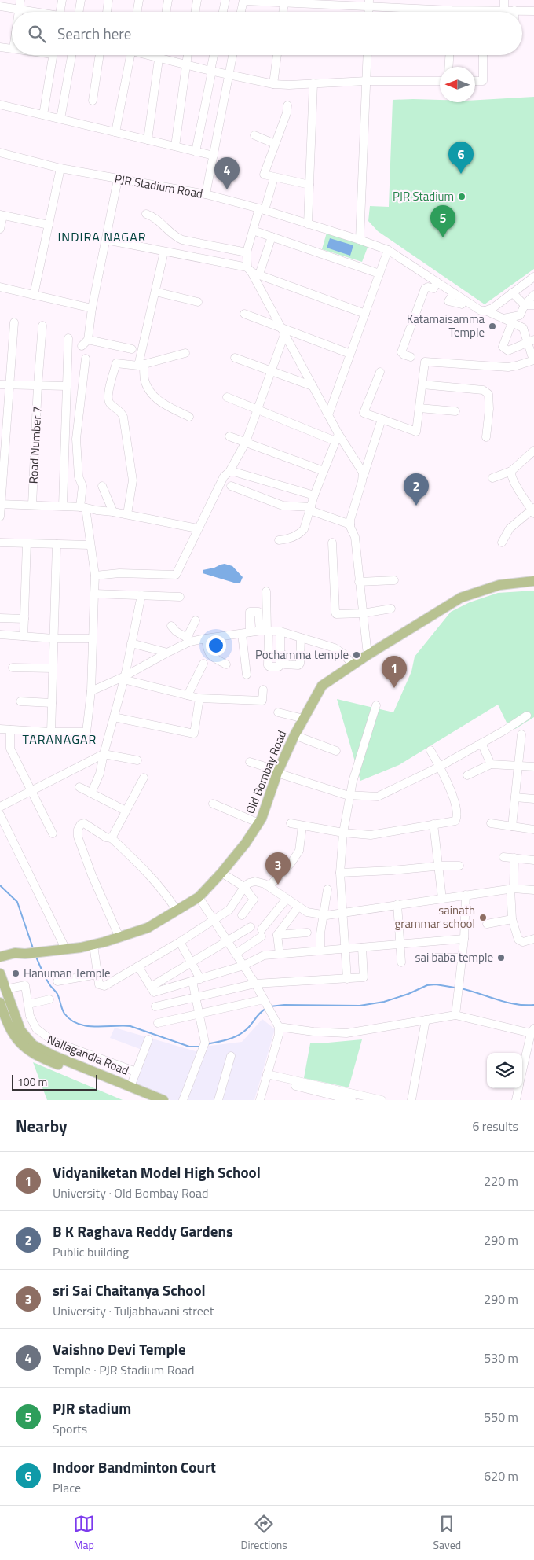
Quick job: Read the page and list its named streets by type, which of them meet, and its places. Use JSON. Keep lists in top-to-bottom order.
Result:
{
  "streets": {
    "main road": ["Old Bombay Road", "Nallagandla Road"],
    "street": ["PJR Stadium Road", "Road Number 7"]
  },
  "districts": ["INDIRA NAGAR", "TARANAGAR"],
  "places": [
    "PJR Stadium",
    "Katamaisamma Temple",
    "Pochamma temple",
    "sainath grammar school",
    "sai baba temple",
    "Hanuman Temple"
  ],
  "scale_bar": "100 m",
  "north": "left",
  "page": {
    "search": "Search here",
    "pins": [
      "6",
      "4",
      "5",
      "2",
      "1",
      "3"
    ],
    "scale": "100 m",
    "heading": ["Nearby", "6 results"],
    "list": [
      {
        "mark": "1",
        "name": "Vidyaniketan Model High School",
        "note": "University · Old Bombay Road",
        "value": "220 m"
      },
      {
        "mark": "2",
        "name": "B K Raghava Reddy Gardens",
        "note": "Public building",
        "value": "290 m"
      },
      {
        "mark": "3",
        "name": "sri Sai Chaitanya School",
        "note": "University · Tuljabhavani street",
        "value": "290 m"
      },
      {
        "mark": "4",
        "name": "Vaishno Devi Temple",
        "note": "Temple · PJR Stadium Road",
        "value": "530 m"
      },
      {
        "mark": "5",
        "name": "PJR stadium",
        "note": "Sports",
        "value": "550 m"
      },
      {
        "mark": "6",
        "name": "Indoor Bandminton Court",
        "note": "Place",
        "value": "620 m"
      }
    ],
    "nav": ["Map", "Directions", "Saved"]
  }
}
